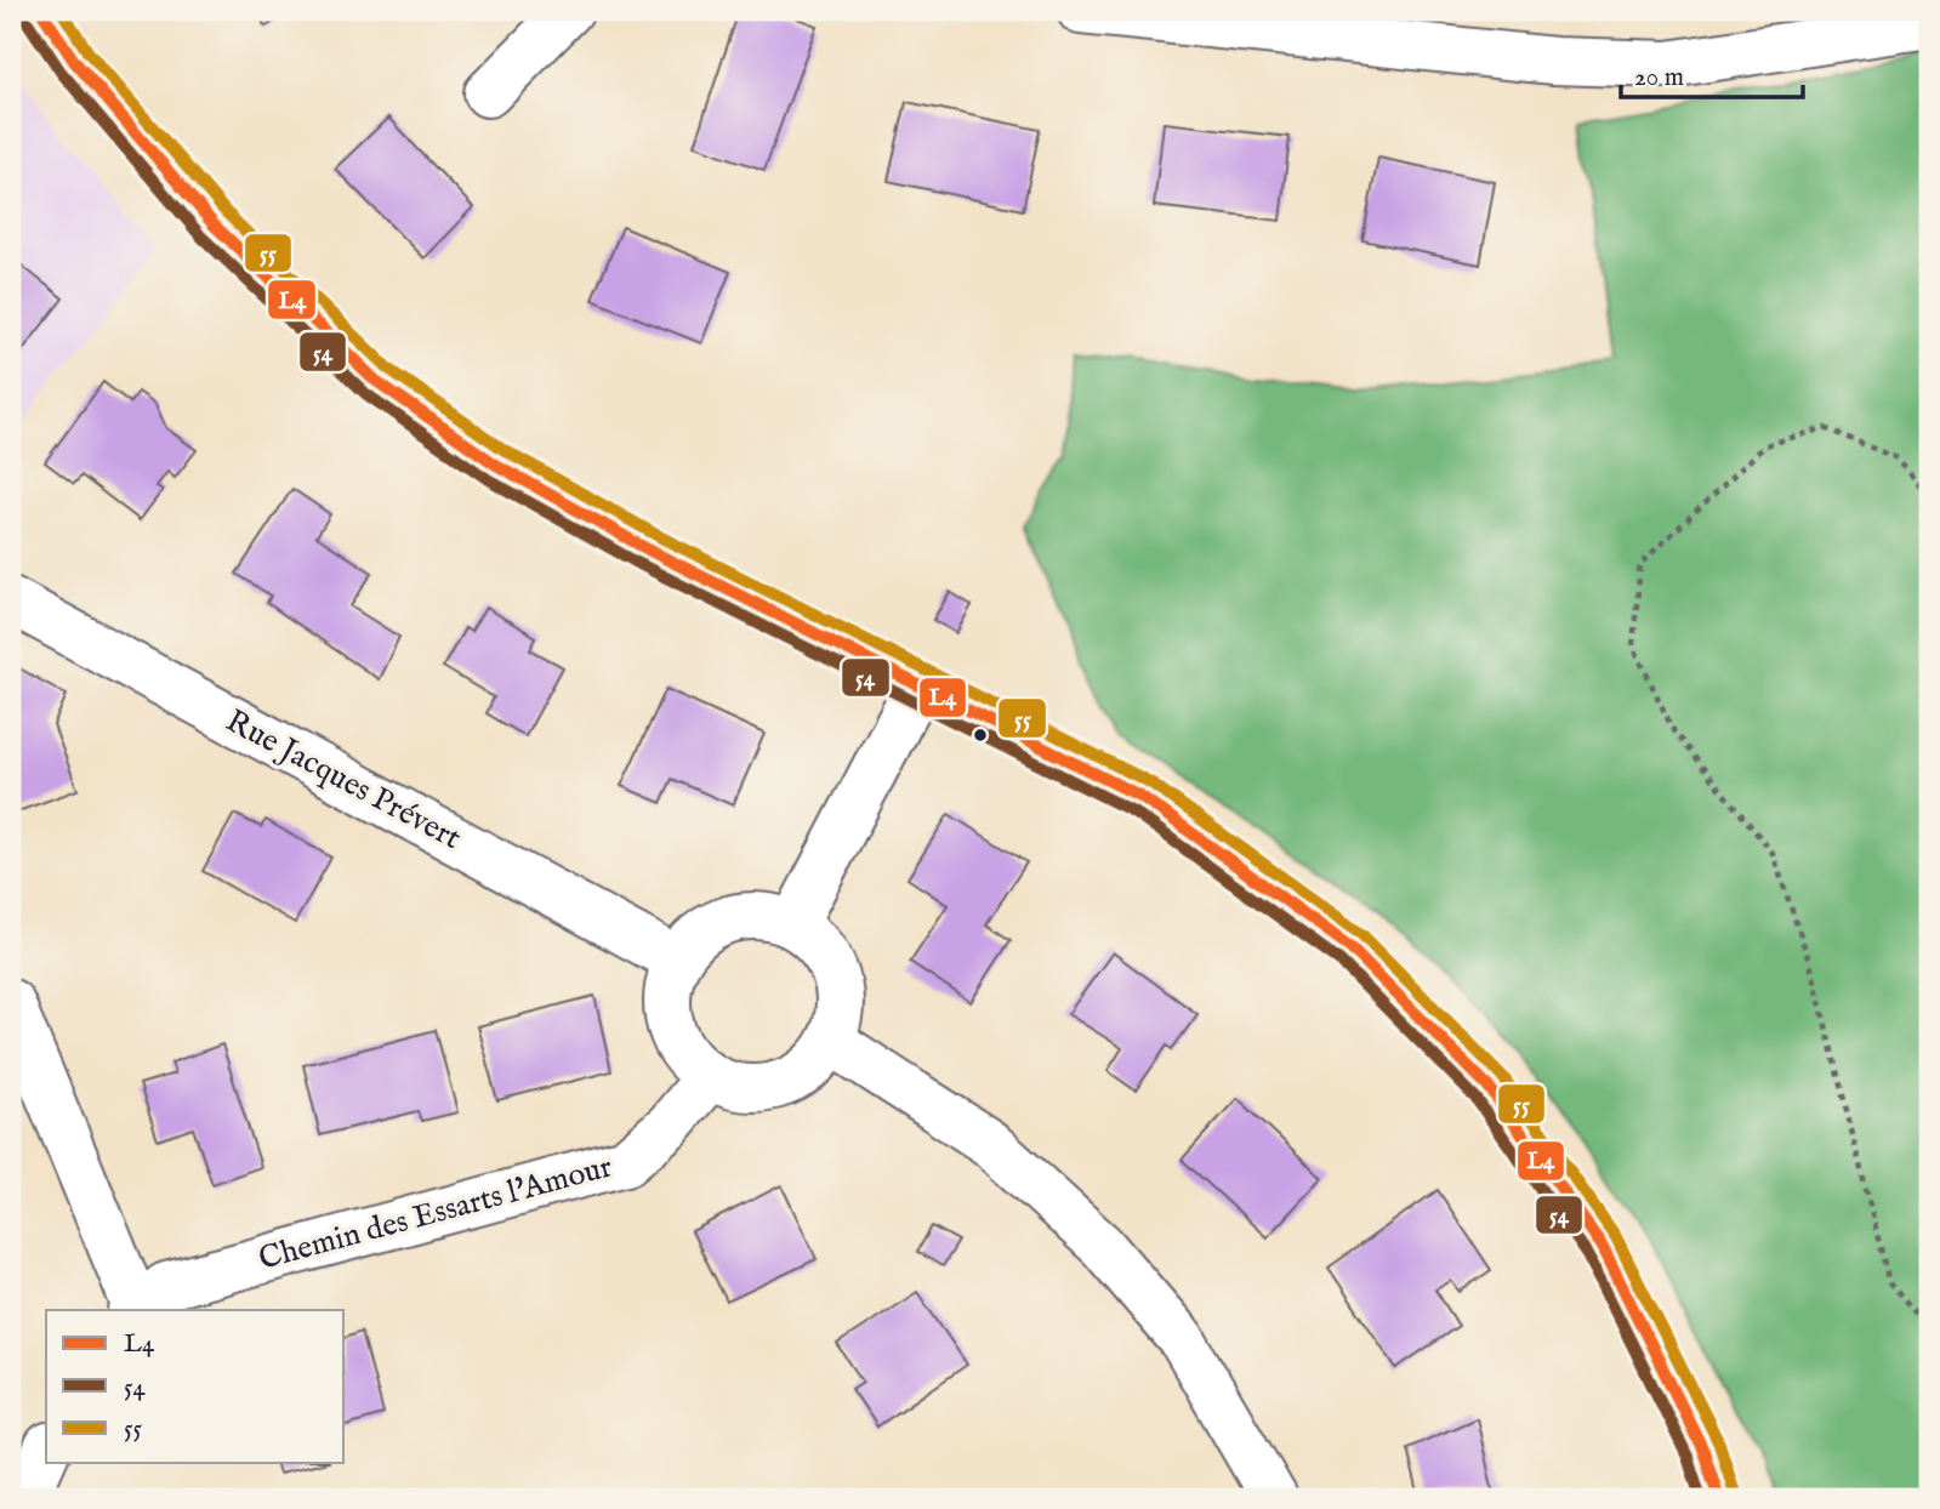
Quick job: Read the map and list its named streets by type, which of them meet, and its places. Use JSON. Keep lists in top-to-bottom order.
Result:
{
  "streets": {
    "street": ["Rue Jacques Prévert", "Chemin des Essarts l'Amour"]
  },
  "crossings": [
    ["Rue Jacques Prévert", "Chemin des Essarts l'Amour"]
  ],
  "lines": ["transit line L4", "transit line 55", "transit line 54"],
  "legend": ["L4", "54", "55"],
  "scale_bar": "20 m"
}
